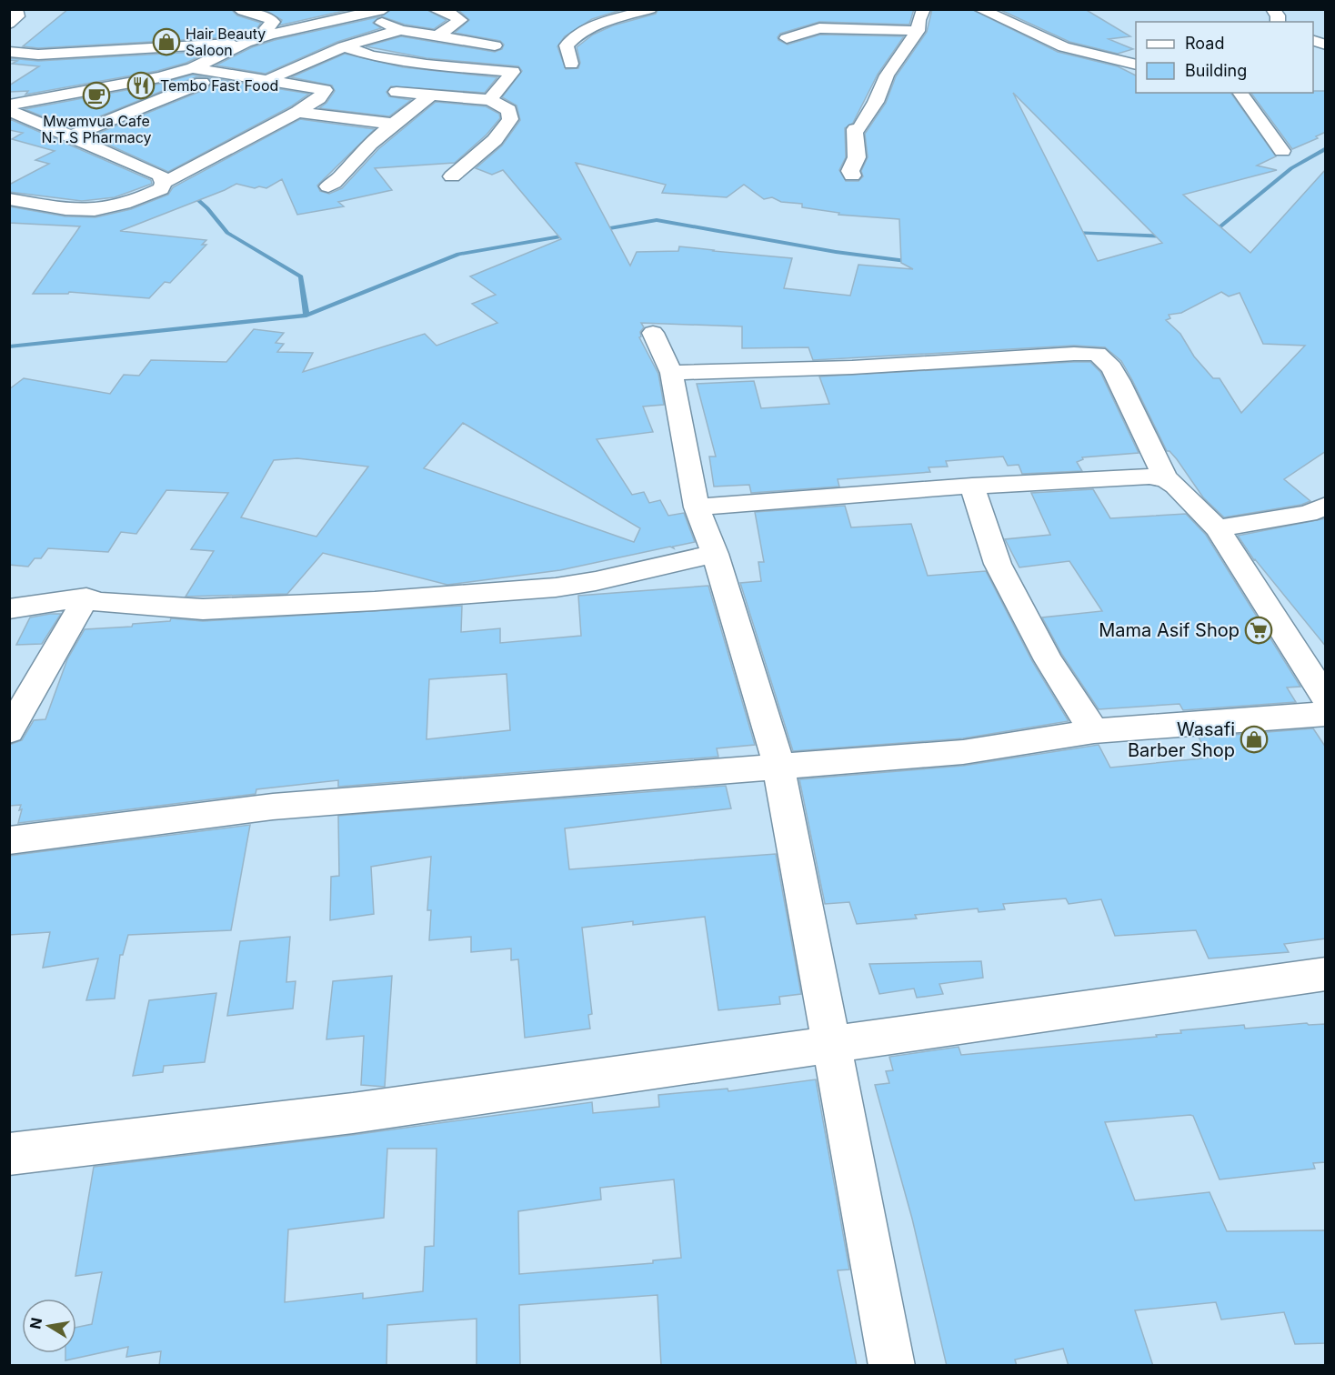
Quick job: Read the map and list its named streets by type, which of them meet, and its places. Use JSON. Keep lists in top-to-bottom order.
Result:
{
  "places": {
    "shop": ["Hair Beauty Saloon", "Wasafi Barber Shop"],
    "restaurant": ["Tembo Fast Food"],
    "cafe": ["Mwamvua Cafe N.T.S Pharmacy"],
    "supermarket": ["Mama Asif Shop"]
  },
  "legend": ["Road", "Building"],
  "north": "left"
}
